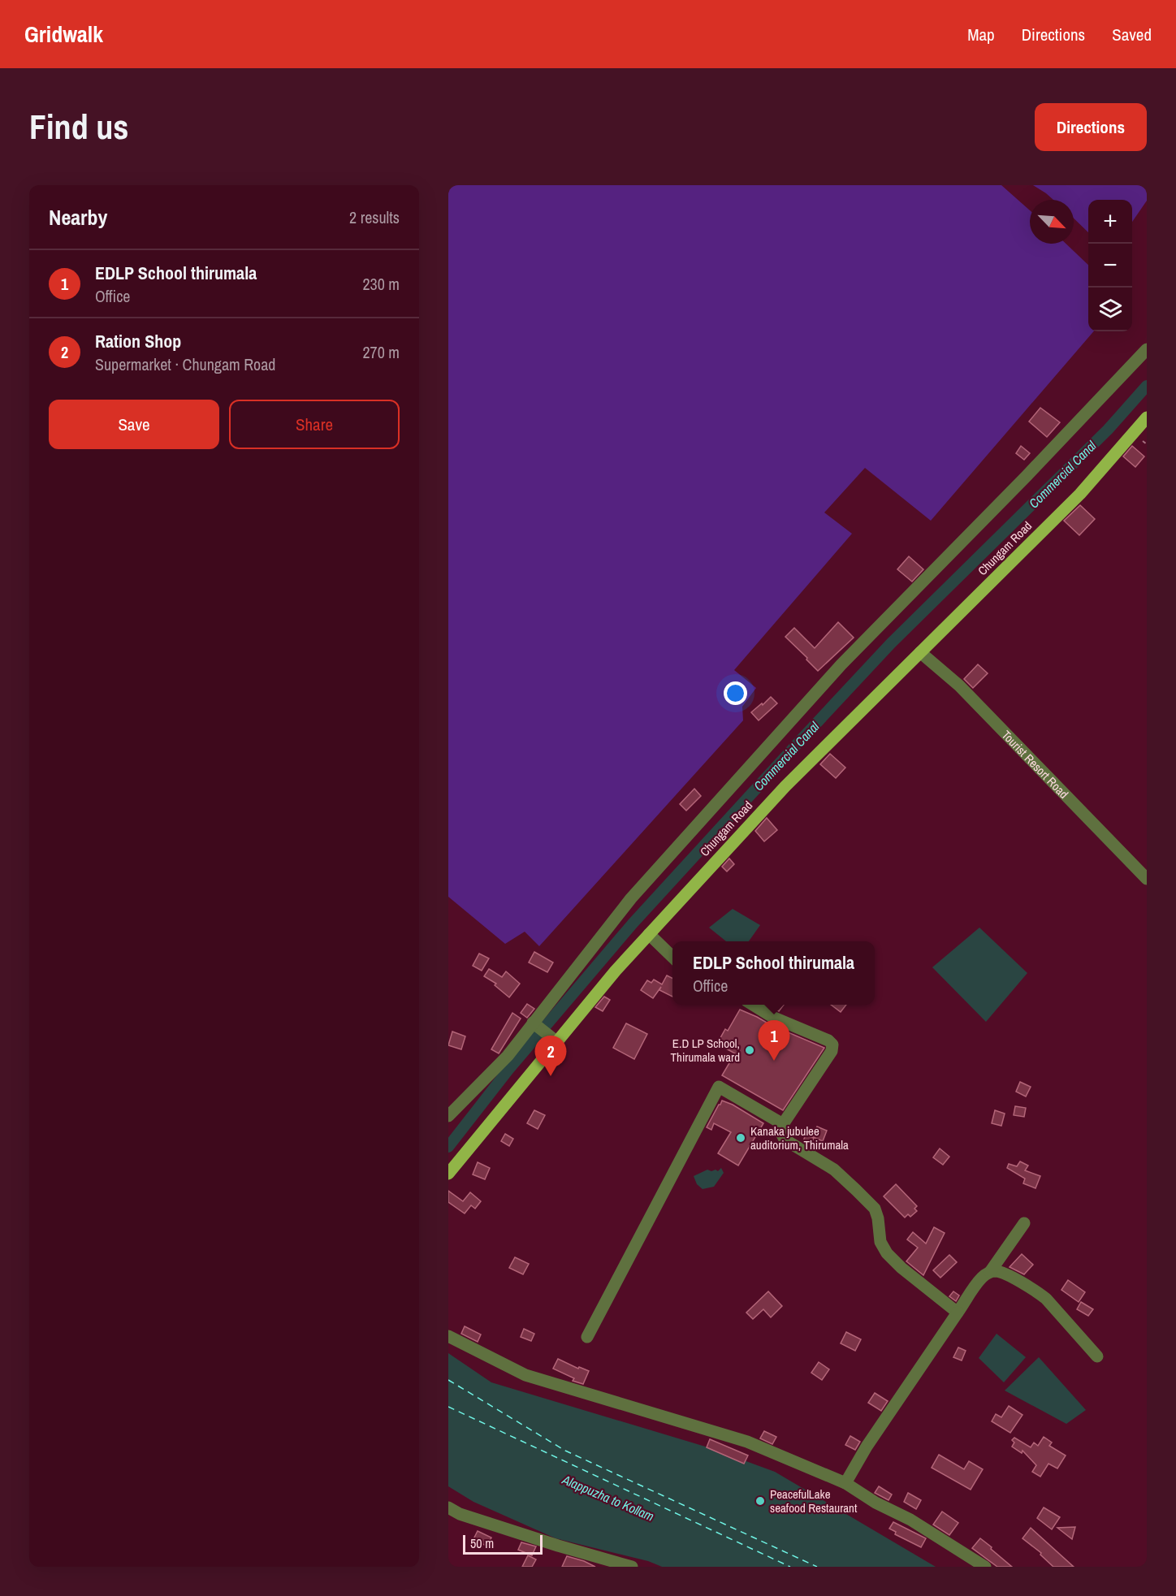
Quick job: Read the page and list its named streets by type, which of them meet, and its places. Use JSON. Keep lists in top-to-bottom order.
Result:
{
  "streets": {
    "main road": ["Chungam Road"],
    "street": ["Tourist Resort Road"]
  },
  "crossings": [
    ["Chungam Road", "Tourist Resort Road"]
  ],
  "water": ["Commercial Canal", "Alappuzha to Kollam"],
  "places": ["E.D LP School, Thirumala ward", "Kanaka jubulee auditorium, Thirumala", "PeacefulLake seafood Restaurant"],
  "scale_bar": "50 m",
  "north": "bottom right",
  "page": {
    "header": "Gridwalk",
    "nav": ["Map", "Directions", "Saved"],
    "buttons": [
      "Directions",
      ["Save", "Share"]
    ],
    "title": "Find us",
    "heading": ["Nearby", "2 results"],
    "map_buttons": ["+", "−"],
    "list": [
      {
        "mark": "1",
        "name": "EDLP School thirumala",
        "note": "Office",
        "value": "230 m"
      },
      {
        "mark": "2",
        "name": "Ration Shop",
        "note": "Supermarket · Chungam Road",
        "value": "270 m"
      }
    ],
    "popup": ["EDLP School thirumala", "Office"],
    "pins": ["1", "2"],
    "scale": "50 m"
  }
}
